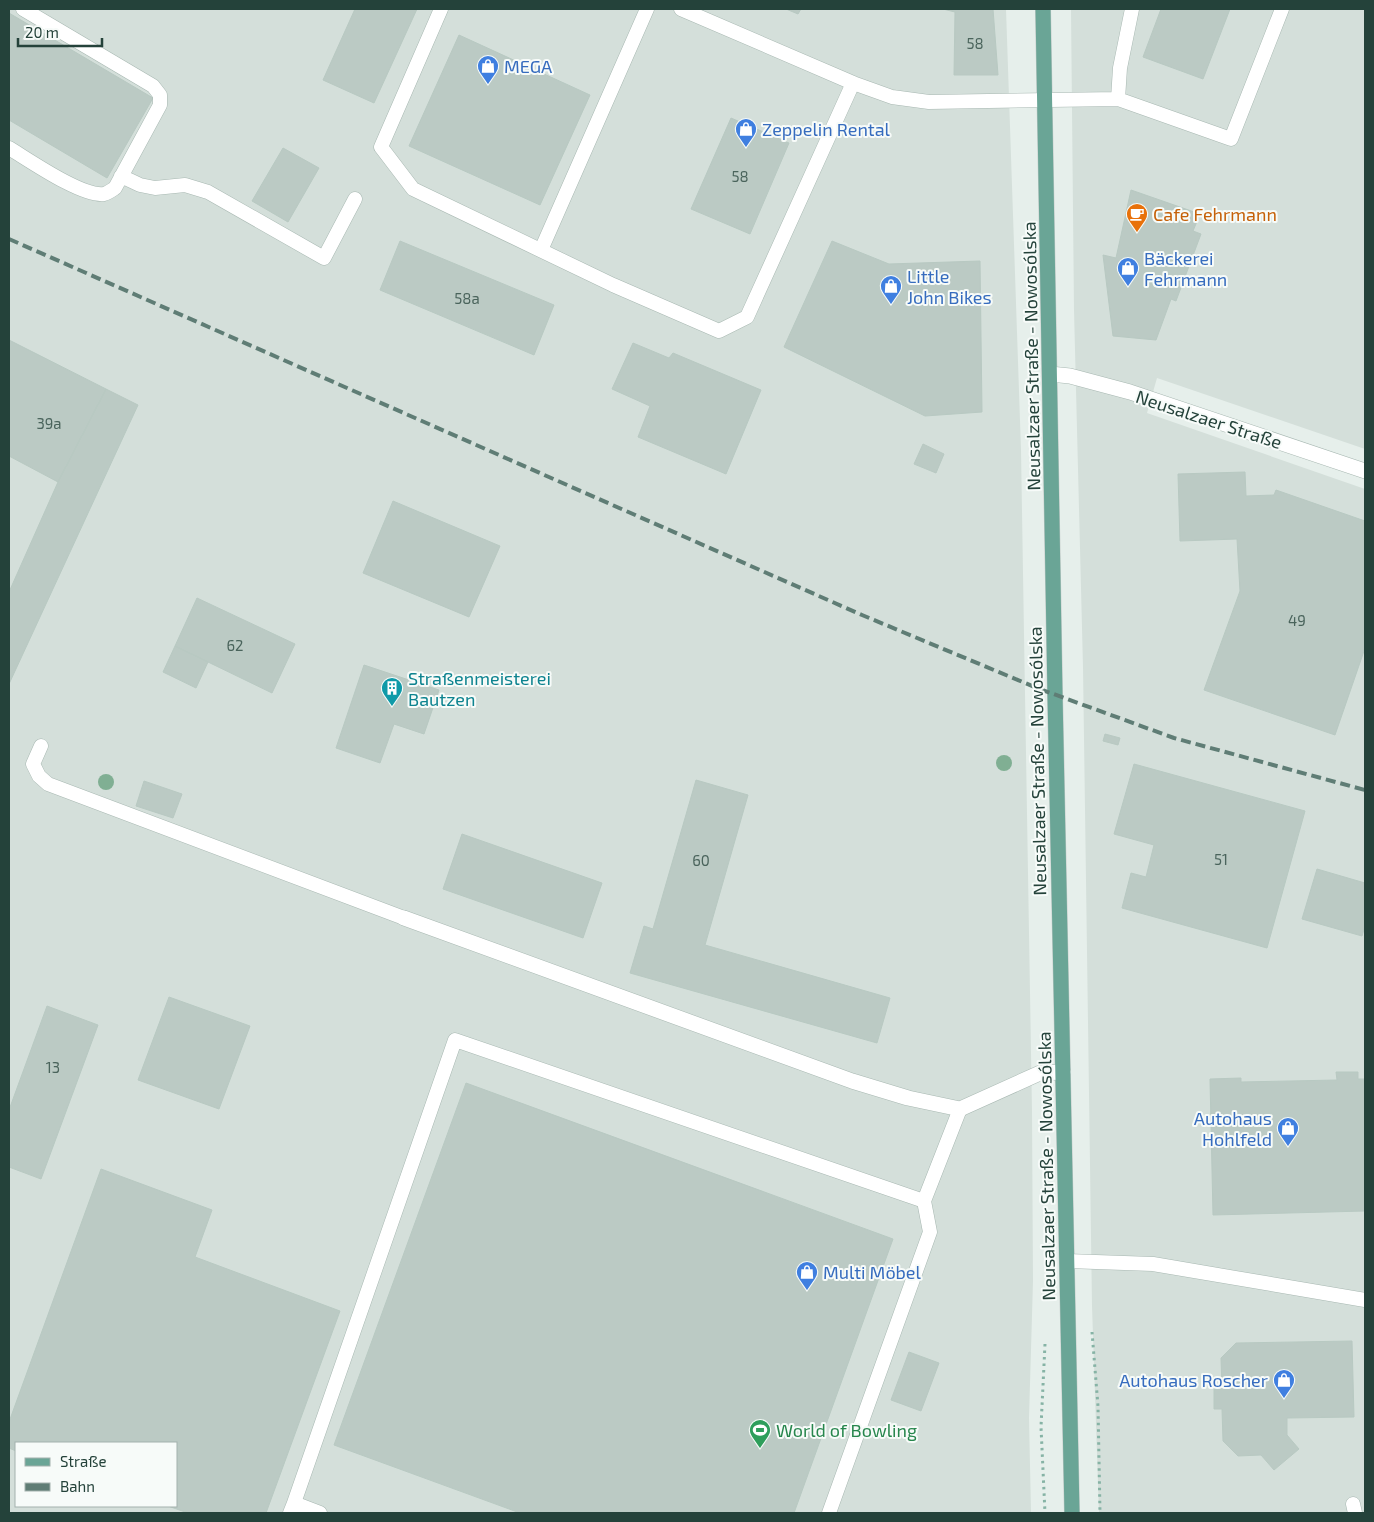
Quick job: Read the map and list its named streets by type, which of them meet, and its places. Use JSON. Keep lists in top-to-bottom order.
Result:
{
  "streets": {
    "main road": ["Neusalzaer Straße - Nowosólska"],
    "street": ["Neusalzaer Straße"]
  },
  "crossings": [
    ["Neusalzaer Straße - Nowosólska", "Neusalzaer Straße"]
  ],
  "places": {
    "shop": [
      "MEGA",
      "Zeppelin Rental",
      "Bäckerei Fehrmann",
      "Little John Bikes",
      "Autohaus Hohlfeld",
      "Multi Möbel",
      "Autohaus Roscher"
    ],
    "cafe": ["Cafe Fehrmann"],
    "building": ["Straßenmeisterei Bautzen"],
    "sports": ["World of Bowling"]
  },
  "house_numbers": [
    "58",
    "58",
    "58a",
    "39a",
    "49",
    "62",
    "51",
    "60",
    "13"
  ],
  "legend": ["Straße", "Bahn"],
  "scale_bar": "20 m"
}
